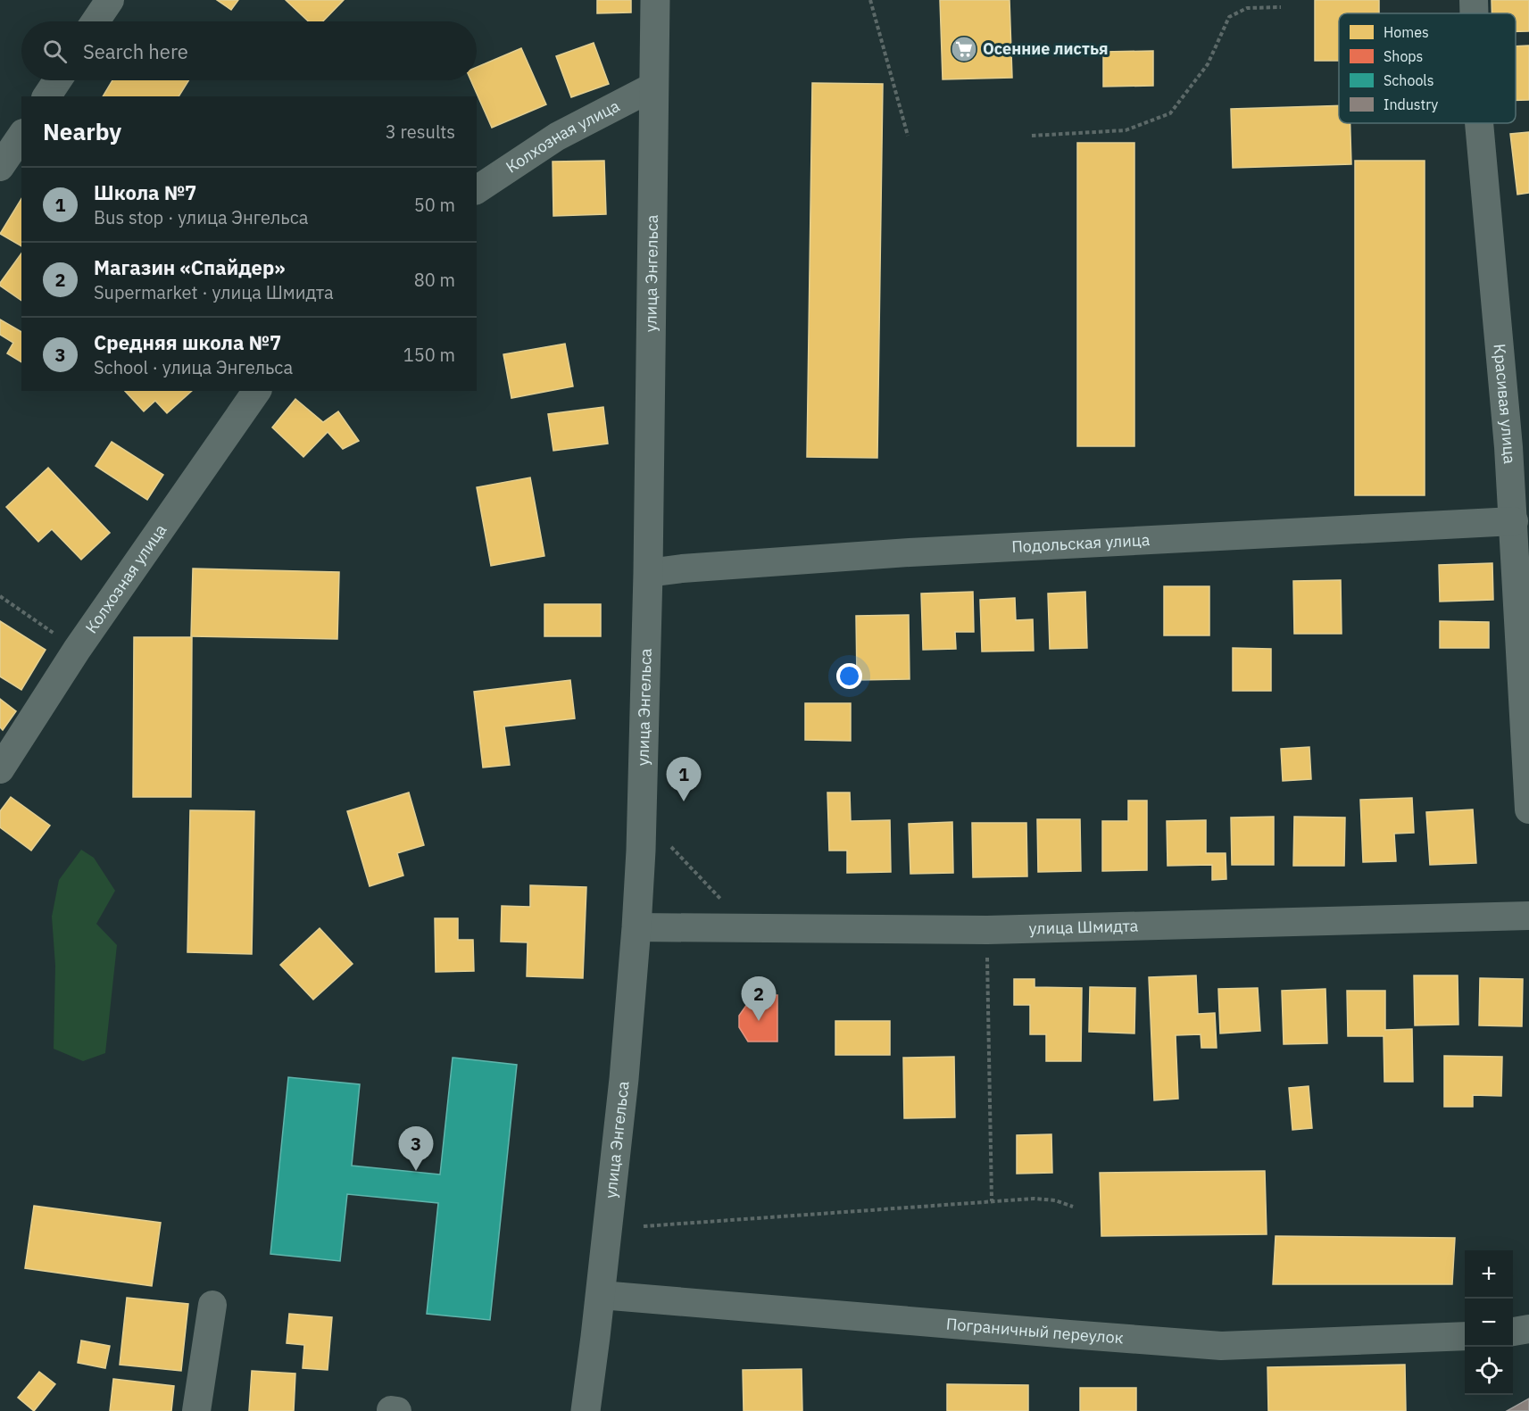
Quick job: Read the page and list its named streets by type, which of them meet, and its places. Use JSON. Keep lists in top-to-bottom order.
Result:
{
  "streets": {
    "street": [
      "Колхозная улица",
      "улица Энгельса",
      "Красивая улица",
      "Подольская улица",
      "улица Шмидта",
      "Пограничный переулок"
    ]
  },
  "crossings": [
    ["Колхозная улица", "улица Энгельса"],
    ["улица Энгельса", "Подольская улица"],
    ["улица Энгельса", "улица Шмидта"],
    ["улица Энгельса", "Пограничный переулок"],
    ["Красивая улица", "Подольская улица"]
  ],
  "places": {
    "supermarket": ["Осенние листья"]
  },
  "legend": [
    "Homes",
    "Shops",
    "Schools",
    "Industry"
  ],
  "page": {
    "search": "Search here",
    "heading": ["Nearby", "3 results"],
    "list": [
      {
        "mark": "1",
        "name": "Школа №7",
        "note": "Bus stop · улица Энгельса",
        "value": "50 m"
      },
      {
        "mark": "2",
        "name": "Магазин «Спайдер»",
        "note": "Supermarket · улица Шмидта",
        "value": "80 m"
      },
      {
        "mark": "3",
        "name": "Средняя школа №7",
        "note": "School · улица Энгельса",
        "value": "150 m"
      }
    ],
    "pins": ["1", "2", "3"],
    "map_buttons": ["+", "−"]
  }
}
